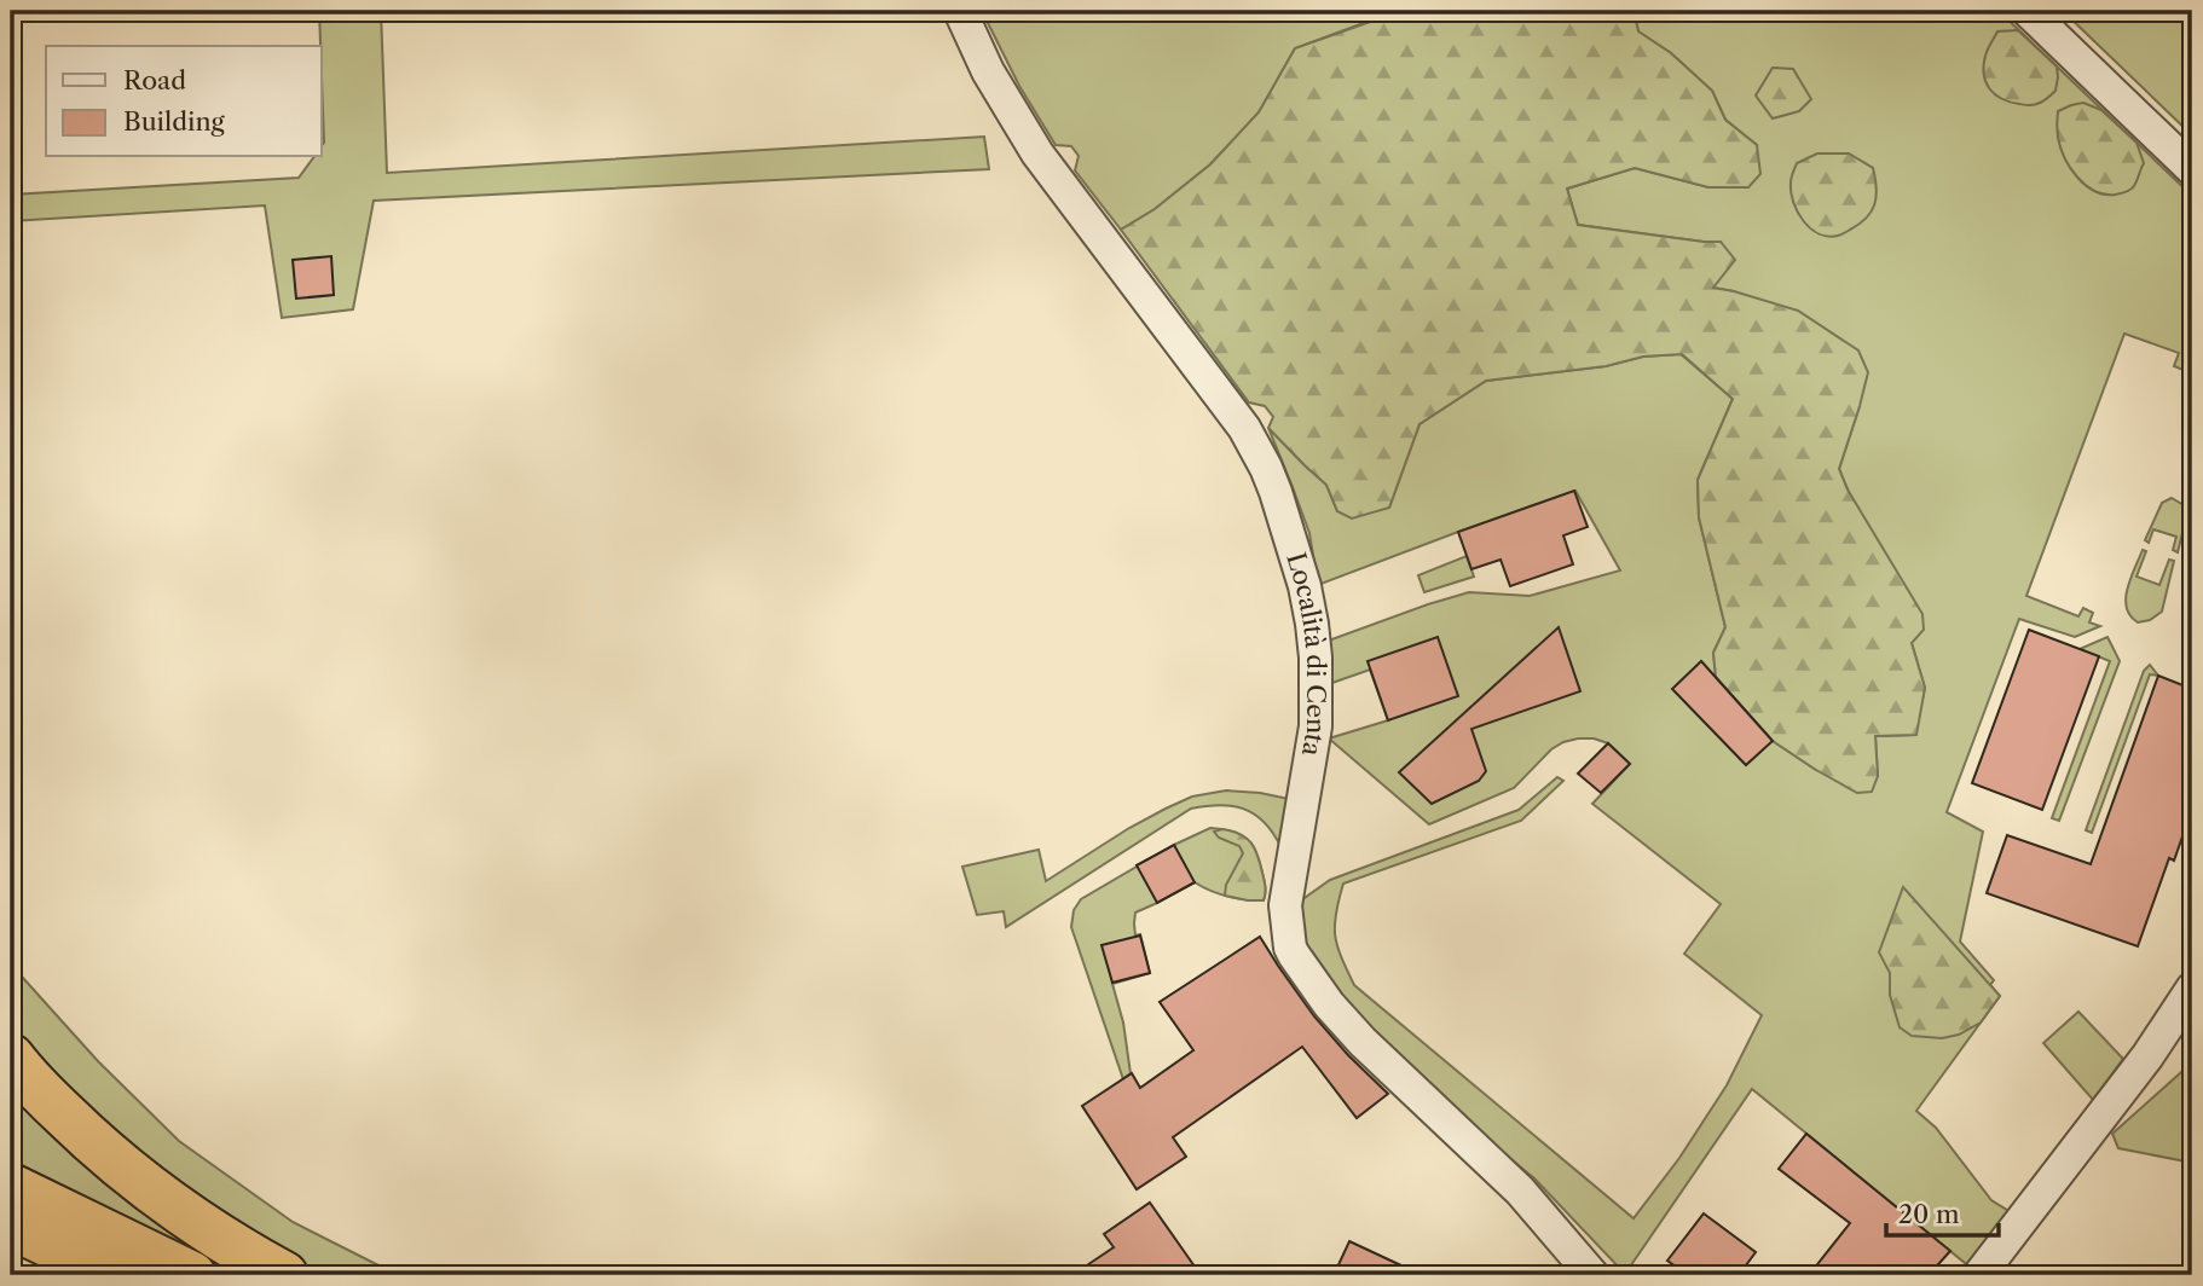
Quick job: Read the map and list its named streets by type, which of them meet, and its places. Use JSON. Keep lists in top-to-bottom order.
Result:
{
  "streets": {
    "street": ["Località di Centa"]
  },
  "legend": ["Road", "Building"],
  "scale_bar": "20 m"
}
